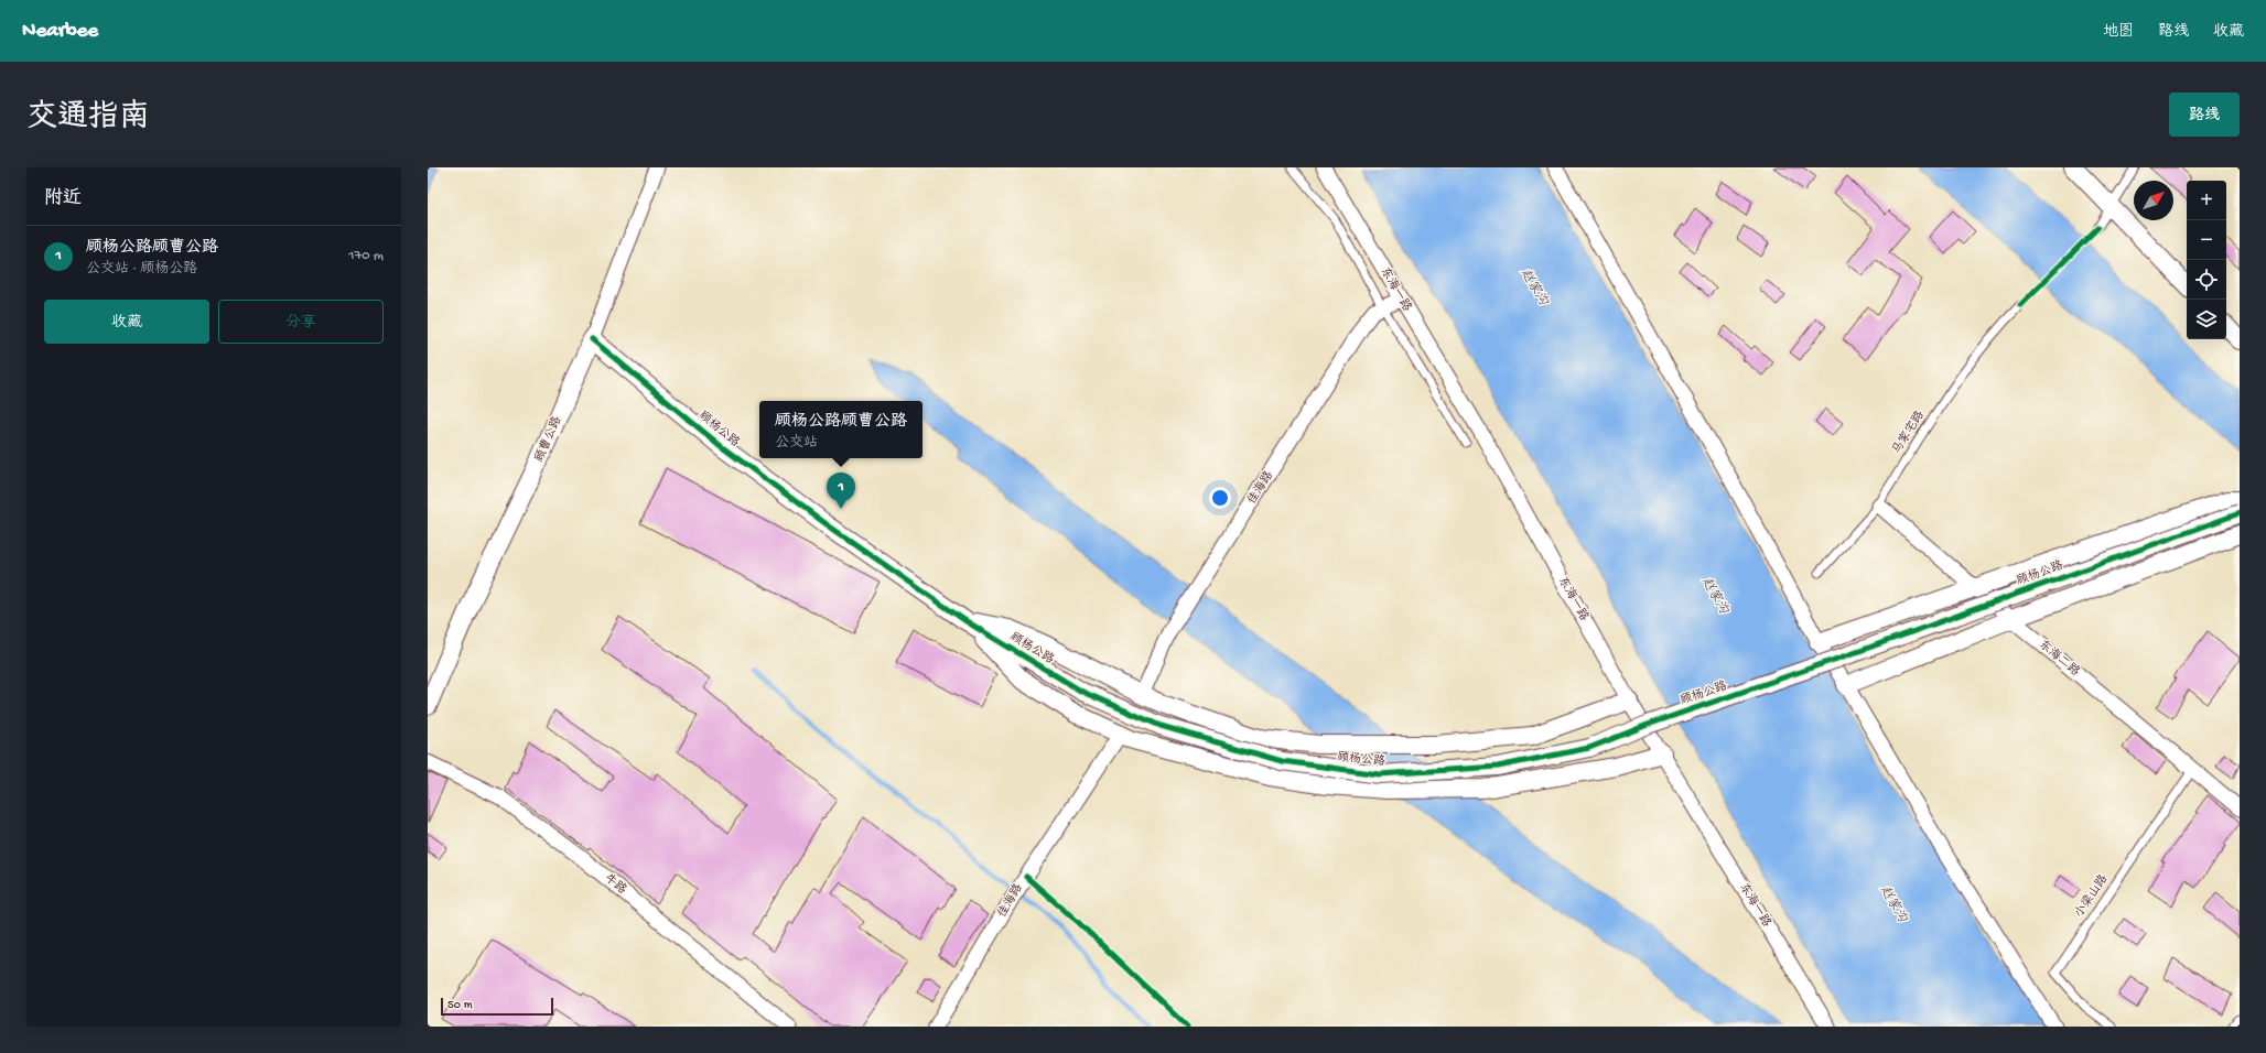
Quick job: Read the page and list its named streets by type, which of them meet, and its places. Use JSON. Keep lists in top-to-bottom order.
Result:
{
  "streets": {
    "street": [
      "东海一路",
      "顾杨公路",
      "顾曹公路",
      "佳海路",
      "东海二路",
      "牛路"
    ],
    "lane": ["马家宅路", "小梁山路"]
  },
  "crossings": [
    ["东海一路", "佳海路"],
    ["顾杨公路", "顾曹公路"],
    ["马家宅路", "东海二路"],
    ["东海二路", "小梁山路"]
  ],
  "water": ["赵家沟"],
  "scale_bar": "50 m",
  "north": "top right",
  "page": {
    "header": "Nearbee",
    "nav": ["地图", "路线", "收藏"],
    "title": "交通指南",
    "buttons": [
      "路线",
      ["收藏", "分享"]
    ],
    "heading": "附近",
    "map_buttons": ["+", "−"],
    "list": [
      {
        "mark": "1",
        "name": "顾杨公路顾曹公路",
        "note": "公交站 · 顾杨公路",
        "value": "170 m"
      }
    ],
    "popup": ["顾杨公路顾曹公路", "公交站"],
    "pins": "1",
    "scale": "50 m"
  }
}
